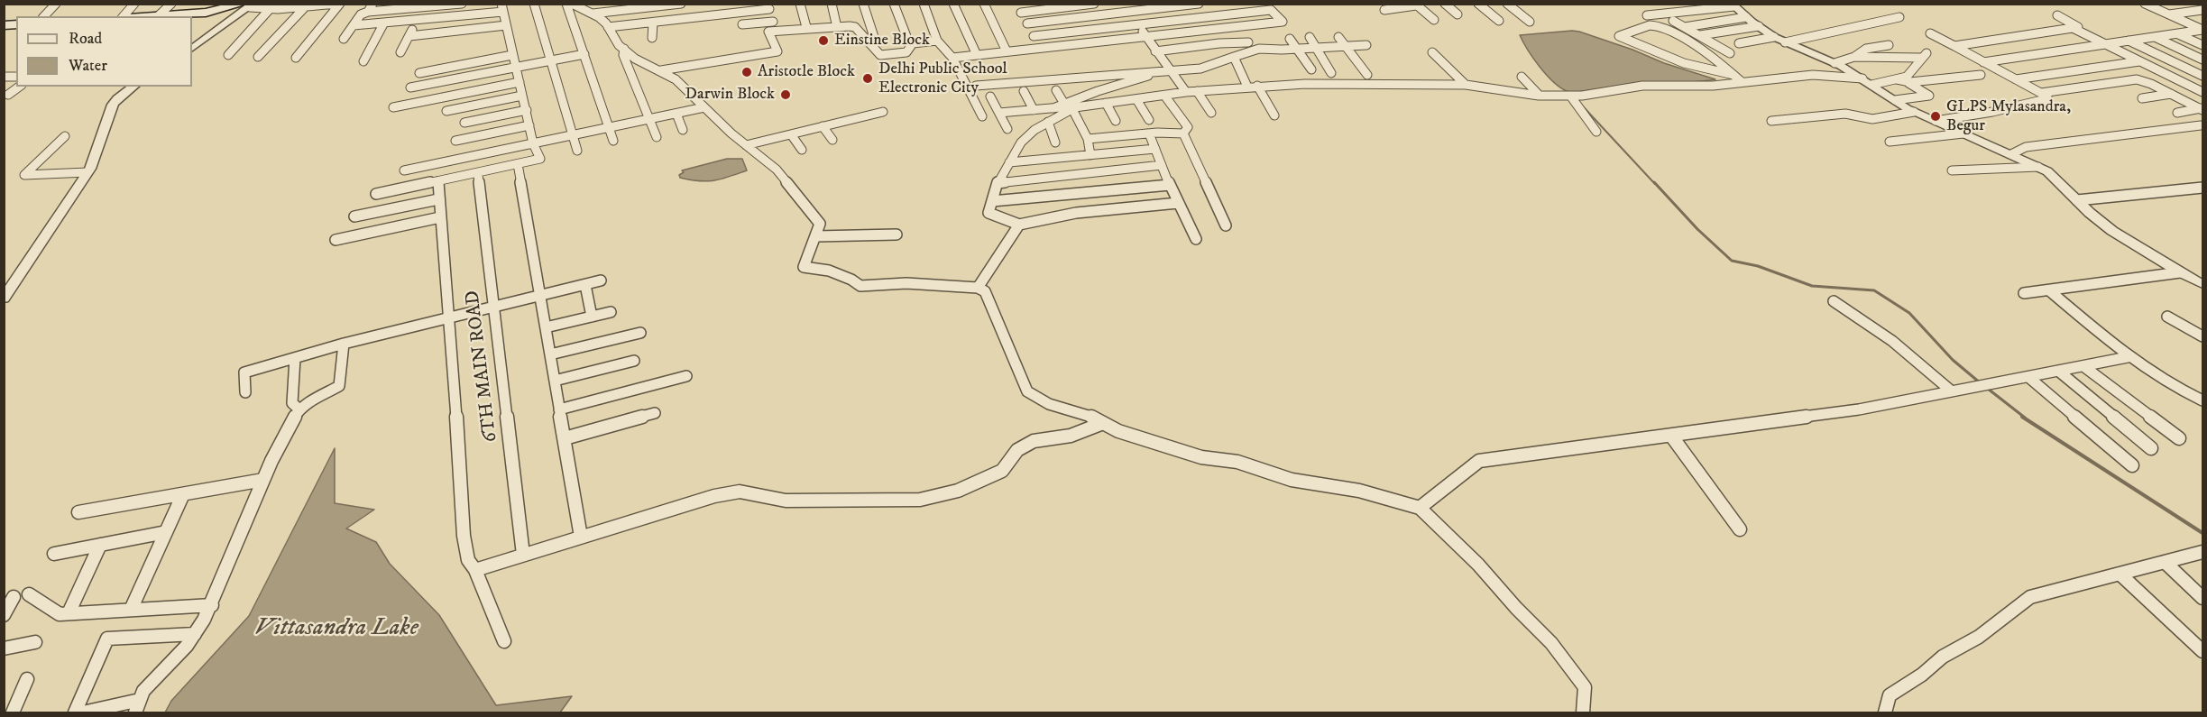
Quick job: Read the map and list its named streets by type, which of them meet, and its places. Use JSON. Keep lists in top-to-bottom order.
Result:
{
  "streets": {
    "street": ["6TH MAIN ROAD"]
  },
  "water": ["Vittasandra Lake"],
  "places": [
    "Einstine Block",
    "Aristotle Block",
    "Delhi Public School Electronic City",
    "Darwin Block",
    "GLPS Mylasandra, Begur"
  ],
  "legend": ["Road", "Water"]
}
